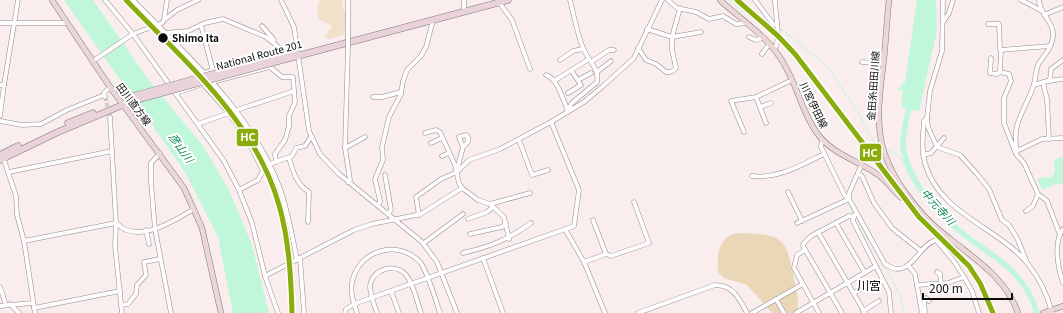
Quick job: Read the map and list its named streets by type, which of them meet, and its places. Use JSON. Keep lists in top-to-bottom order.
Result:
{
  "streets": {
    "highway": ["National Route 201"],
    "main road": ["金田糸田田川線", "田川直方線", "川宮伊田線"]
  },
  "crossings": [
    ["National Route 201", "田川直方線"],
    ["金田糸田田川線", "川宮伊田線"]
  ],
  "districts": ["川宮"],
  "water": ["彦山川", "中元寺川"],
  "places": ["Shimo Ita"],
  "lines": ["transit line HC"],
  "scale_bar": "200 m"
}
